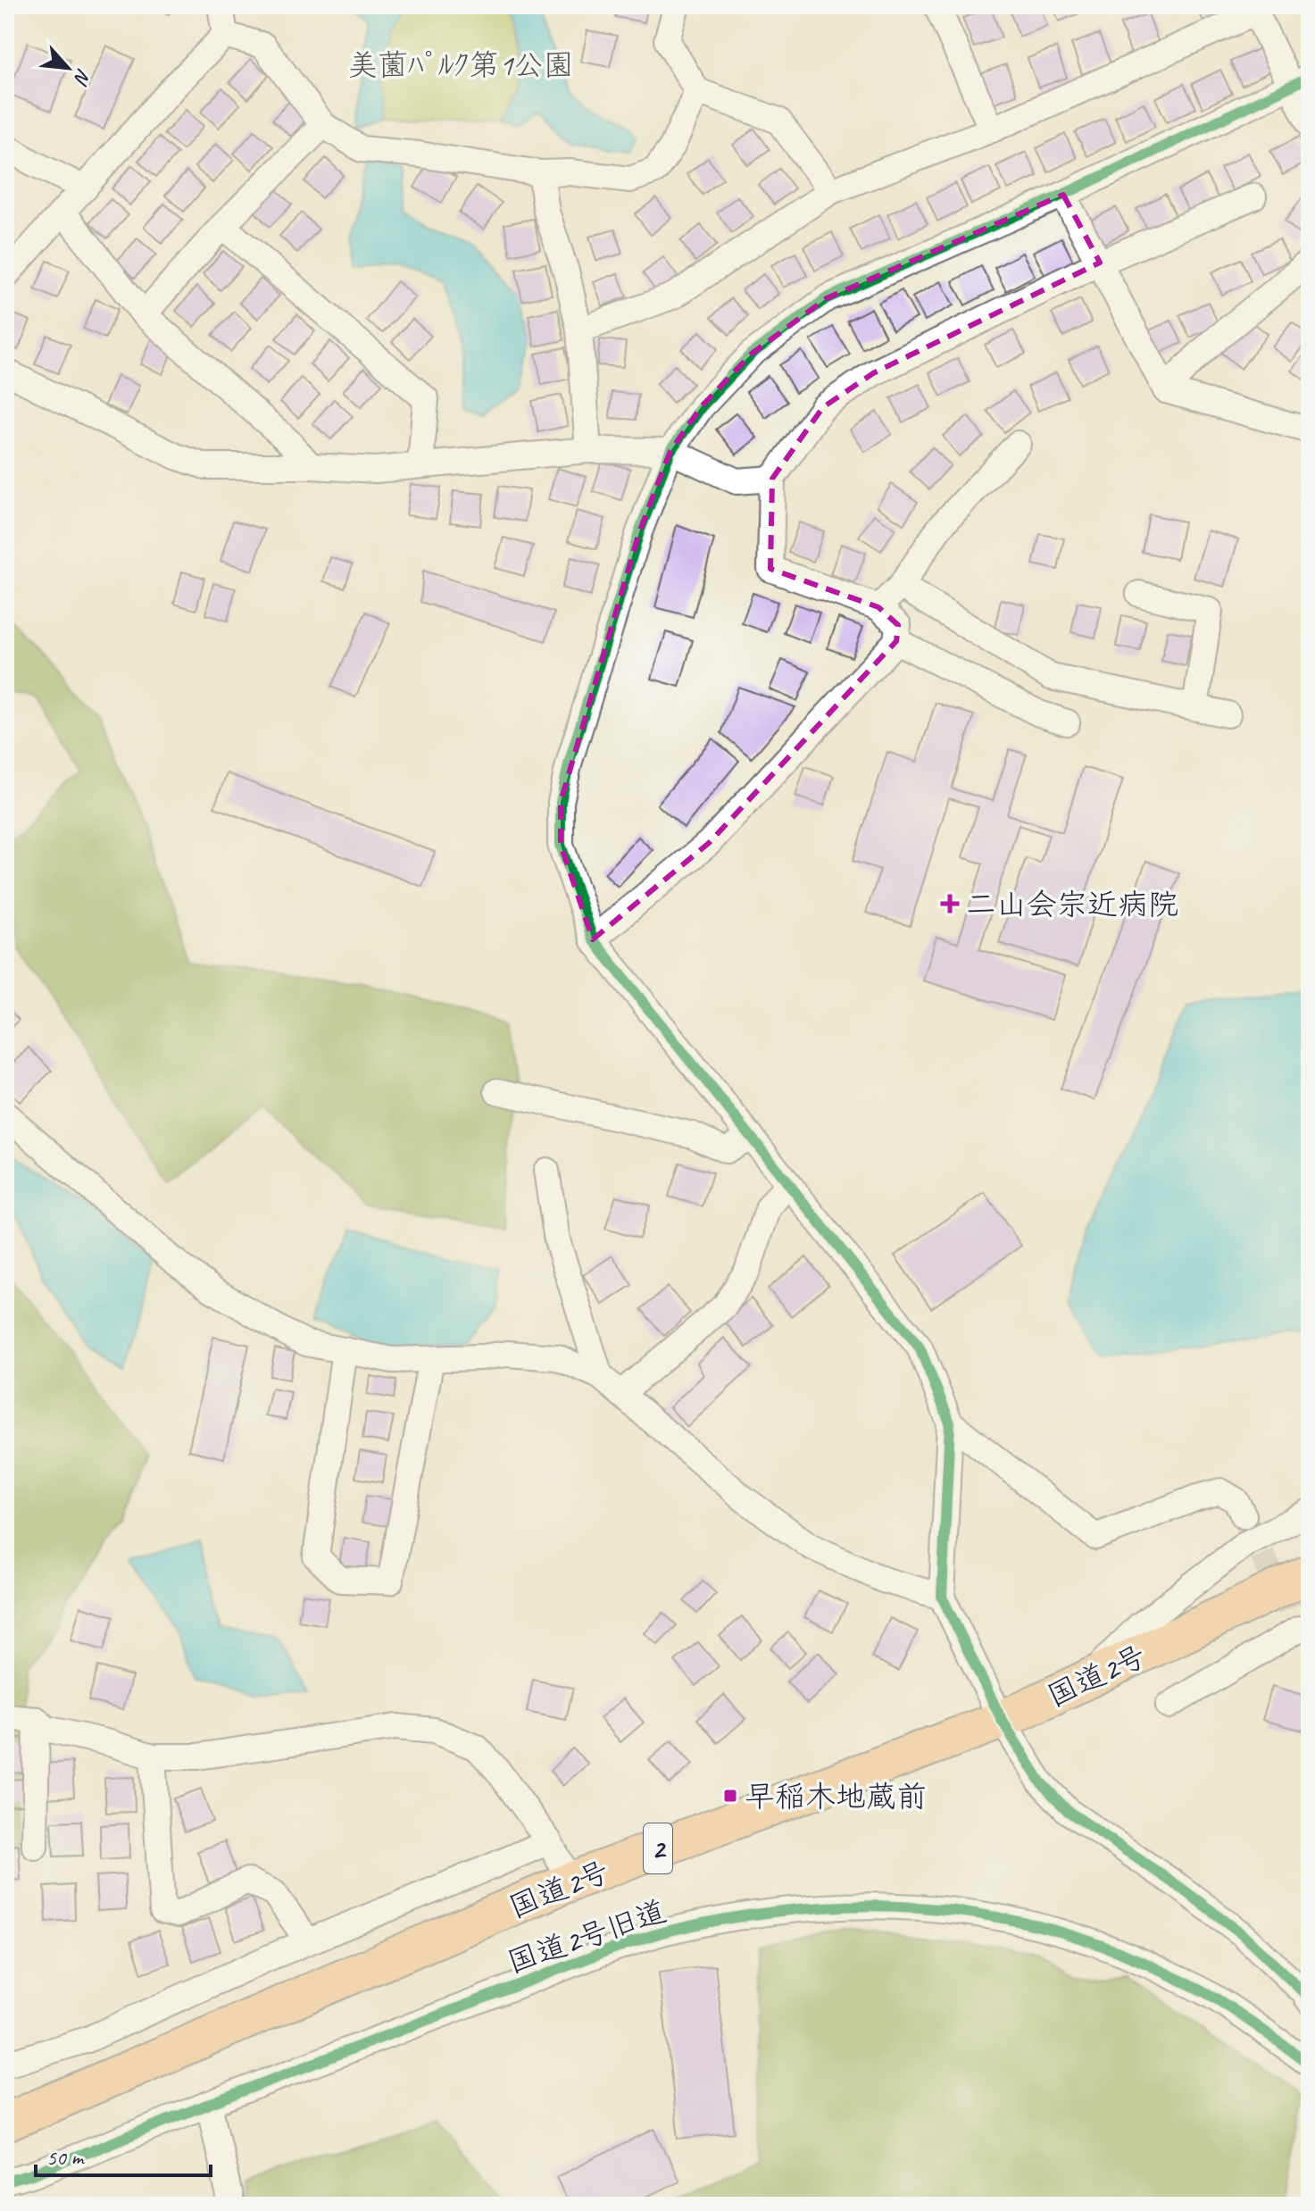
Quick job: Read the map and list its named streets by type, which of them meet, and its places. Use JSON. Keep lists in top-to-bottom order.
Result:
{
  "streets": {
    "highway": ["国道2号", "2"],
    "street": ["国道2号旧道"]
  },
  "parks": ["美薗ﾊﾟﾙｸ第1公園"],
  "places": {
    "health": ["二山会宗近病院"],
    "transit": ["早稲木地蔵前"]
  },
  "scale_bar": "50 m",
  "north": "bottom right"
}
